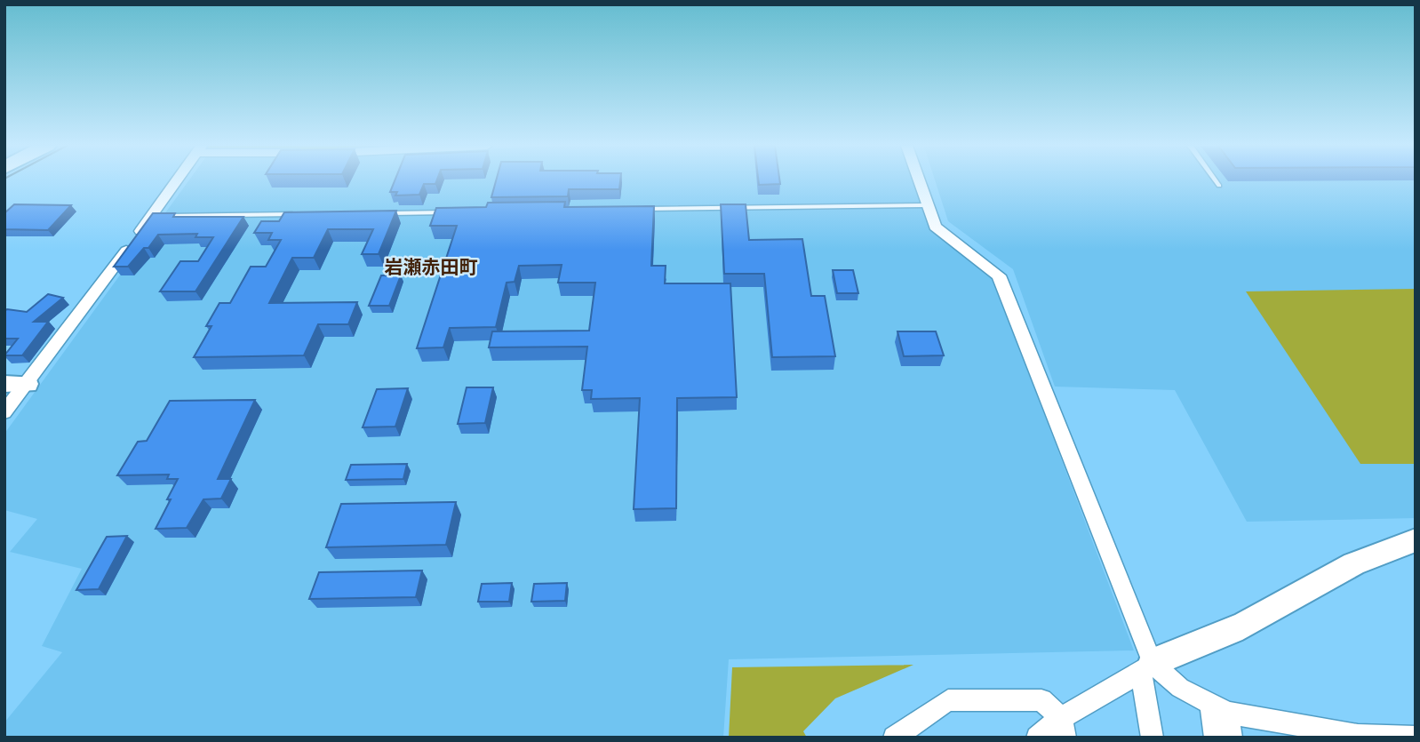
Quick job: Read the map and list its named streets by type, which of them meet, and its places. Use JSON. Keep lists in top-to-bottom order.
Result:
{
  "districts": ["岩瀬赤田町"]
}
